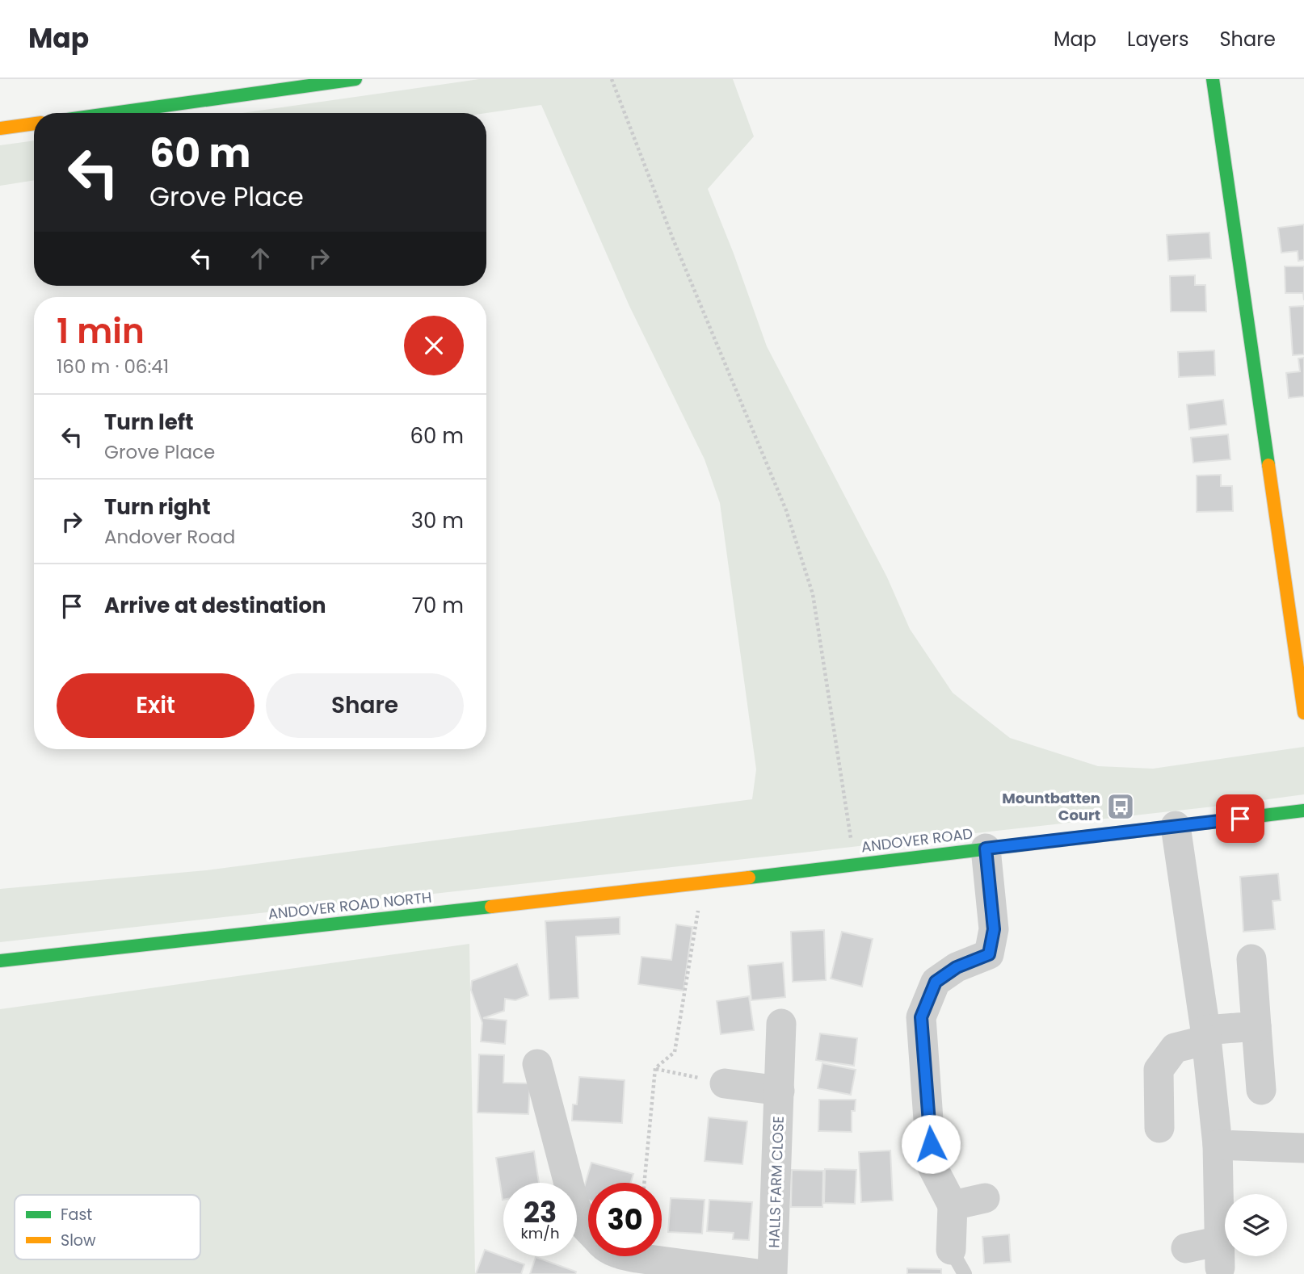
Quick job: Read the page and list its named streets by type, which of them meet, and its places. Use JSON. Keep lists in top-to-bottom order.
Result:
{
  "streets": {
    "main road": ["ANDOVER ROAD", "ANDOVER ROAD NORTH"],
    "street": ["HALLS FARM CLOSE"]
  },
  "crossings": [
    ["ANDOVER ROAD", "ANDOVER ROAD NORTH"]
  ],
  "places": {
    "bus stop": ["Mountbatten Court"]
  },
  "legend": ["Fast", "Slow"],
  "page": {
    "header": "Map",
    "nav": ["Map", "Layers", "Share"],
    "turn": ["60 m", "Grove Place"],
    "heading": ["1 min", "160 m · 06:41"],
    "list": [
      {
        "name": "Turn left",
        "note": "Grove Place",
        "value": "60 m"
      },
      {
        "name": "Turn right",
        "note": "Andover Road",
        "value": "30 m"
      },
      {
        "name": "Arrive at destination",
        "value": "70 m"
      }
    ],
    "buttons": ["Exit", "Share"],
    "speed": "23 km/h",
    "limit": "30"
  }
}
